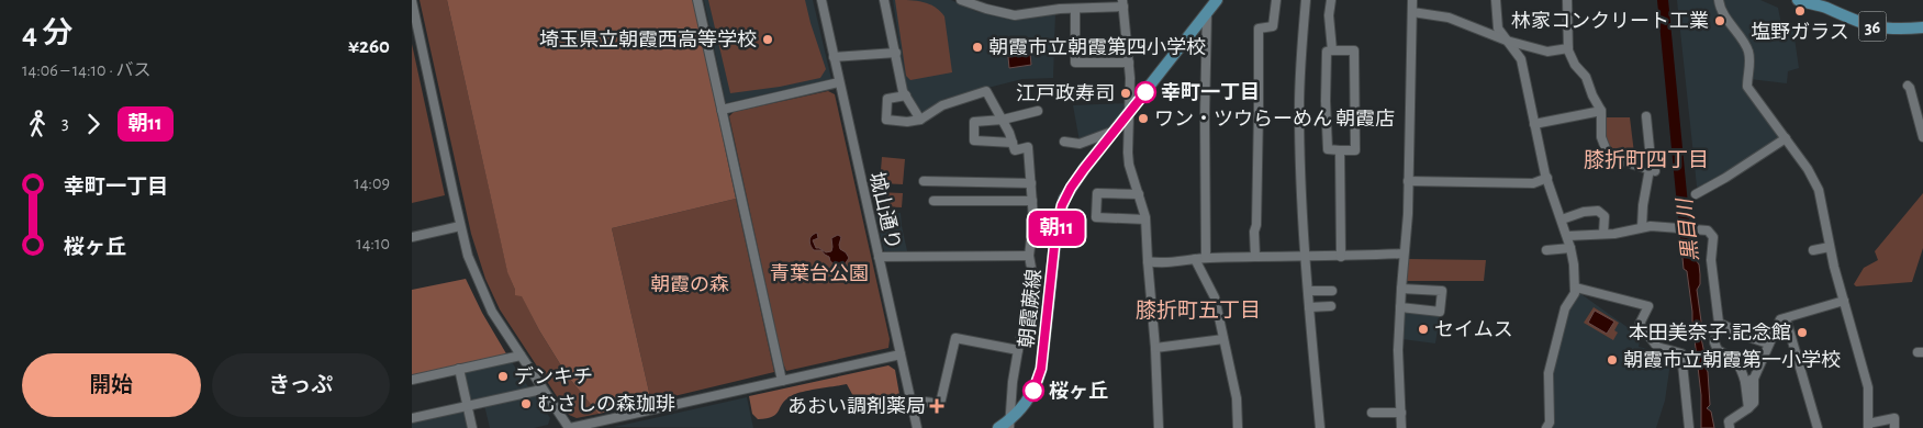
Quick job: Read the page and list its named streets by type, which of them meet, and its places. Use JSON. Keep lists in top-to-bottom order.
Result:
{
  "streets": {
    "main road": ["36", "朝霞蕨線"],
    "street": ["城山通り"]
  },
  "districts": ["膝折町四丁目", "膝折町五丁目"],
  "water": ["黒目川"],
  "parks": ["青葉台公園", "朝霞の森"],
  "places": {
    "other": [
      "塩野ガラス",
      "林家コンクリート工業",
      "埼玉県立朝霞西高等学校",
      "朝霞市立朝霞第四小学校",
      "幸町一丁目",
      "江戸政寿司",
      "ワン・ツウらーめん 朝霞店",
      "セイムス",
      "本田美奈子.記念館",
      "朝霞市立朝霞第一小学校",
      "デンキチ",
      "桜ヶ丘",
      "むさしの森珈琲"
    ],
    "health": ["あおい調剤薬局"]
  },
  "lines": ["bus line 朝11"],
  "page": {
    "heading": ["4 分", "14:06 – 14:10 · バス", "¥260"],
    "on_map": "朝11",
    "legs": ["3", "朝11"],
    "list": [
      {
        "name": "幸町一丁目",
        "value": "14:09"
      },
      {
        "name": "桜ヶ丘",
        "value": "14:10"
      }
    ],
    "buttons": ["開始", "きっぷ"]
  }
}
